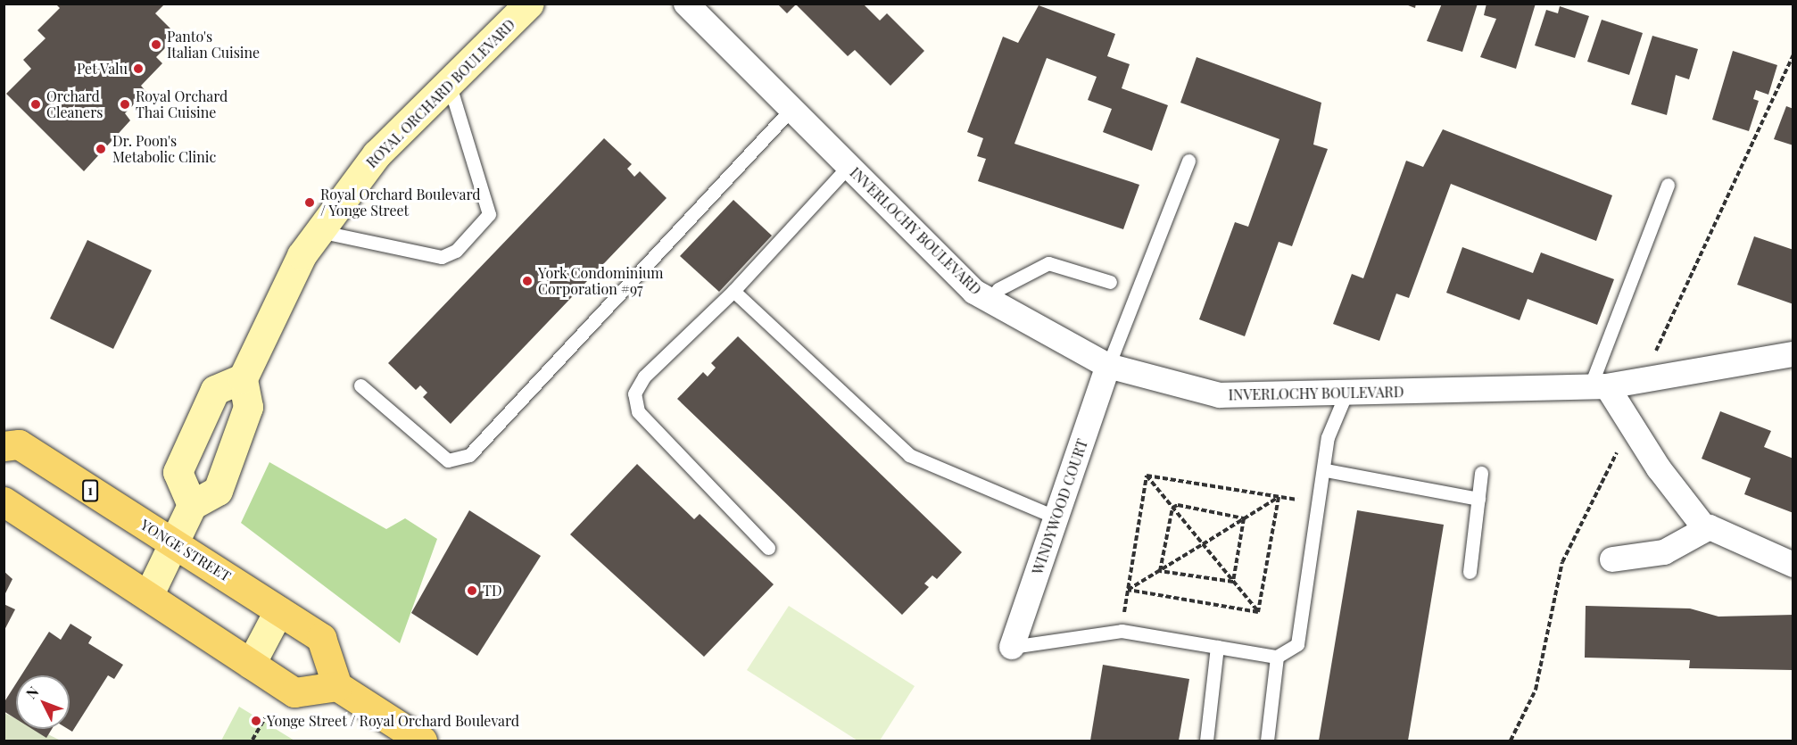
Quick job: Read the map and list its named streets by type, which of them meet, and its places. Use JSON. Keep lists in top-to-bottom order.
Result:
{
  "streets": {
    "main road": ["1", "YONGE STREET"],
    "street": ["ROYAL ORCHARD BOULEVARD", "INVERLOCHY BOULEVARD", "WINDYWOOD COURT"]
  },
  "crossings": [
    ["INVERLOCHY BOULEVARD", "WINDYWOOD COURT"]
  ],
  "places": [
    "Panto's Italian Cuisine",
    "Pet Valu",
    "Orchard Cleaners",
    "Royal Orchard Thai Cuisine",
    "Dr. Poon's Metabolic Clinic",
    "Royal Orchard Boulevard / Yonge Street",
    "York Condominium Corporation #97",
    "TD",
    "Yonge Street / Royal Orchard Boulevard"
  ],
  "north": "top left"
}
